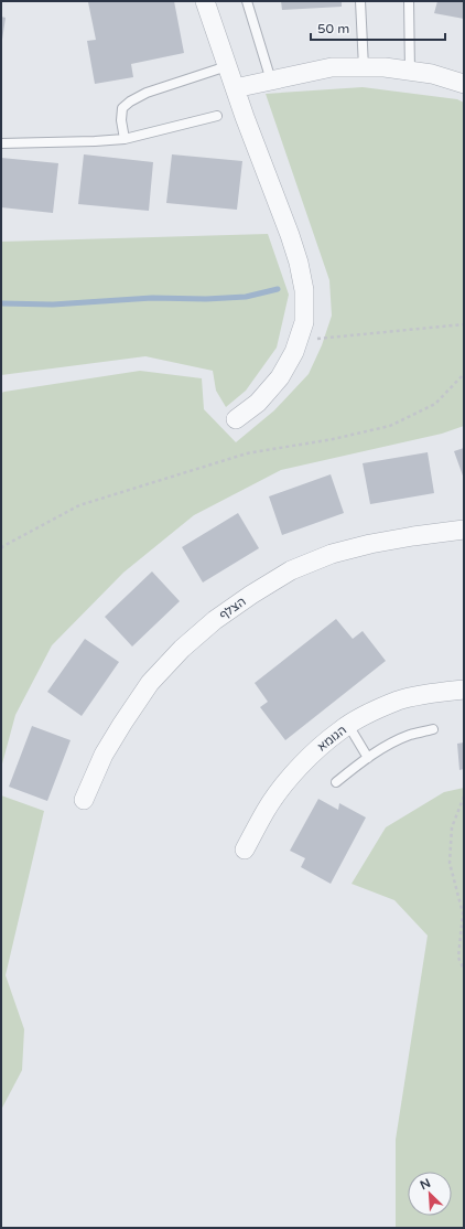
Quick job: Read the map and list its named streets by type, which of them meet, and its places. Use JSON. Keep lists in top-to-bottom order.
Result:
{
  "streets": {
    "street": ["הצלף", "הגומא"]
  },
  "scale_bar": "50 m",
  "north": "top left"
}
